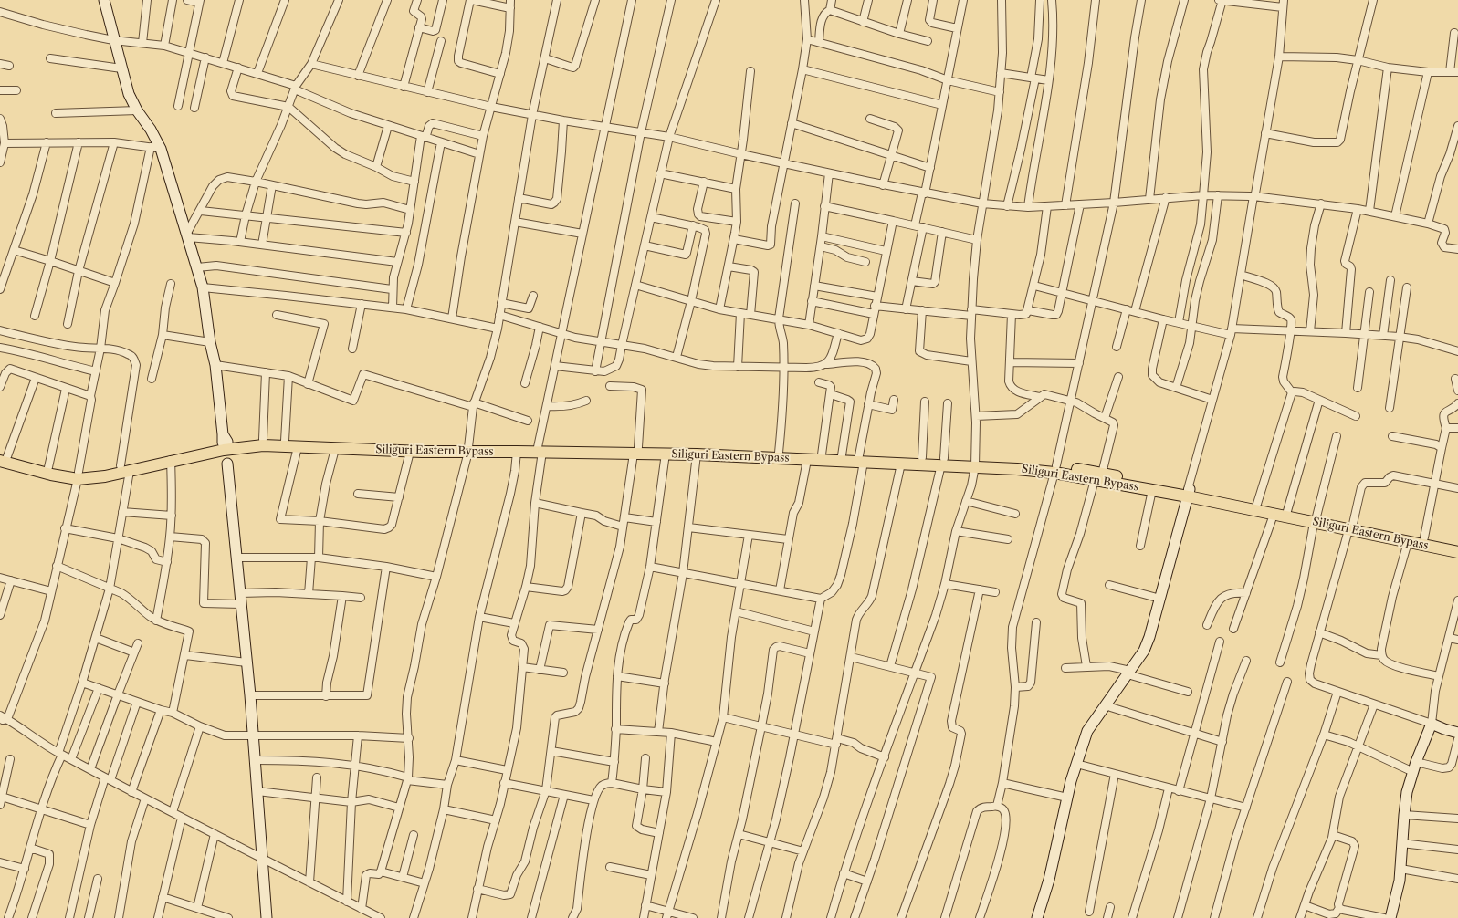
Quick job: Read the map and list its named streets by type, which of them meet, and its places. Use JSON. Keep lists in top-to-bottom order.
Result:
{
  "streets": {
    "main road": ["Siliguri Eastern Bypass"]
  }
}
